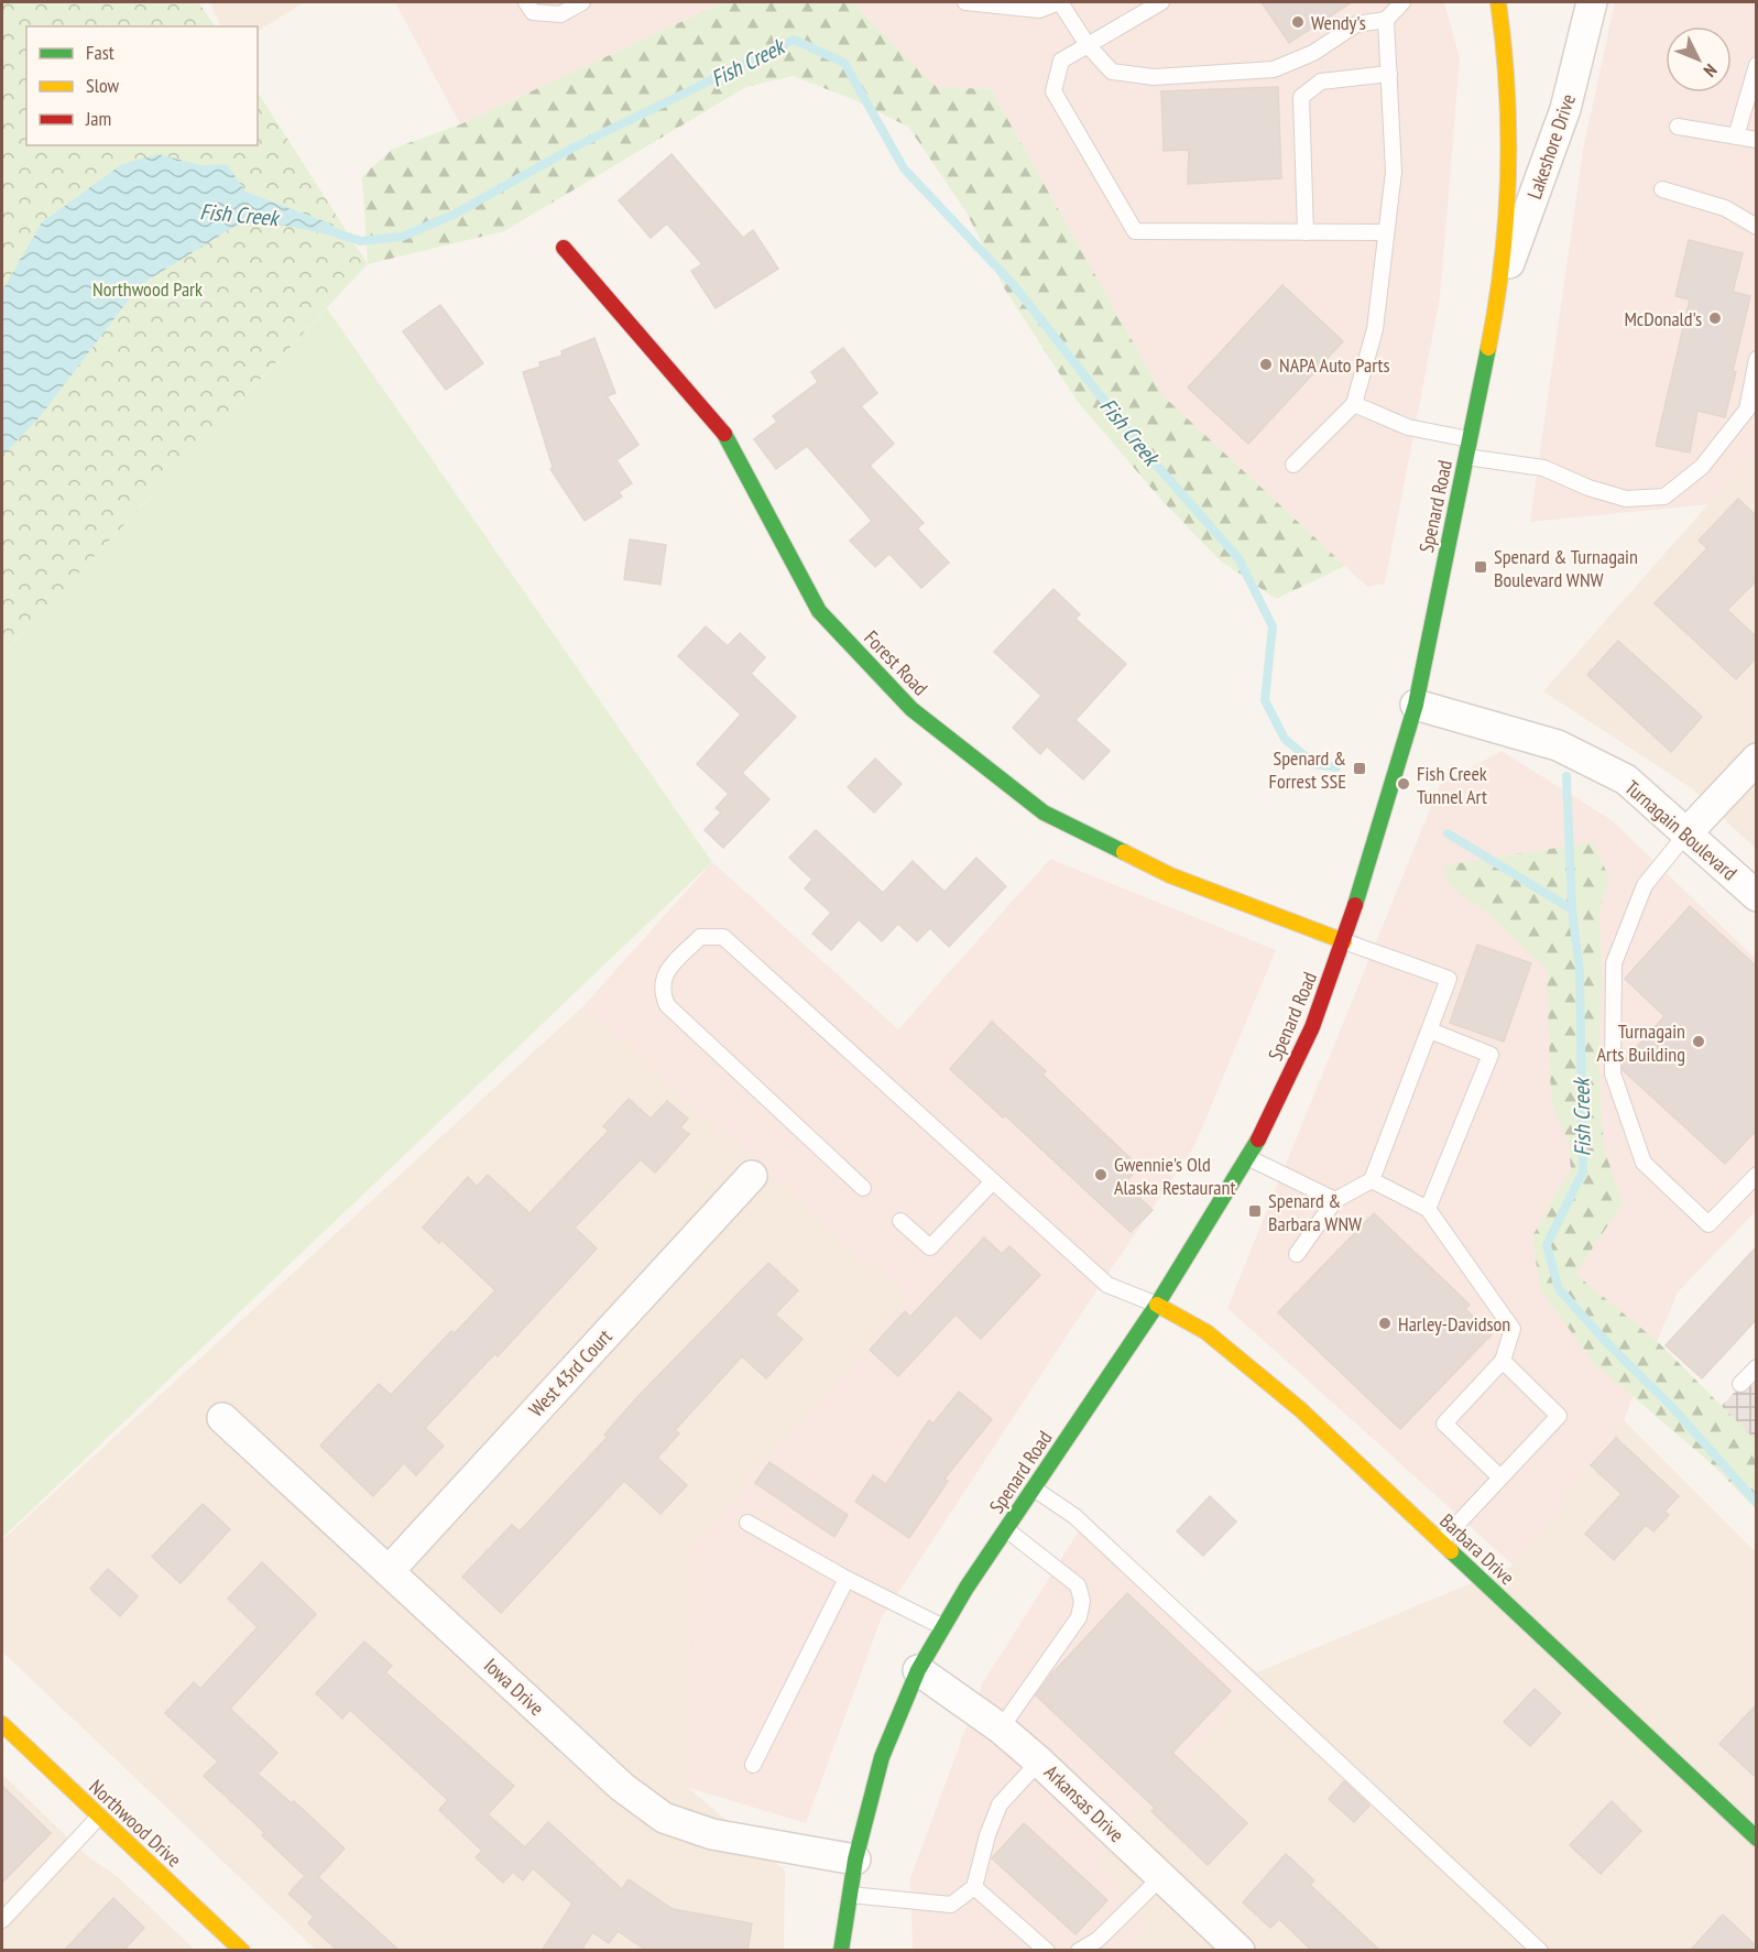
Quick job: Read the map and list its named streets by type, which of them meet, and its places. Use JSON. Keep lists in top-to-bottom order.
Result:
{
  "streets": {
    "street": [
      "Lakeshore Drive",
      "Spenard Road",
      "Forest Road",
      "Turnagain Boulevard",
      "West 43rd Court",
      "Barbara Drive",
      "Iowa Drive",
      "Arkansas Drive",
      "Northwood Drive"
    ]
  },
  "crossings": [
    ["Lakeshore Drive", "Spenard Road"],
    ["Spenard Road", "Forest Road"],
    ["Spenard Road", "Turnagain Boulevard"],
    ["Spenard Road", "Barbara Drive"],
    ["Spenard Road", "Iowa Drive"],
    ["Spenard Road", "Arkansas Drive"],
    ["West 43rd Court", "Iowa Drive"]
  ],
  "water": ["Fish Creek"],
  "parks": ["Northwood Park"],
  "places": {
    "other": [
      "Wendy's",
      "McDonald's",
      "NAPA Auto Parts",
      "Fish Creek Tunnel Art",
      "Turnagain Arts Building",
      "Gwennie's Old Alaska Restaurant",
      "Harley-Davidson"
    ],
    "transit": ["Spenard & Turnagain Boulevard WNW", "Spenard & Forrest SSE", "Spenard & Barbara WNW"]
  },
  "legend": ["Fast", "Slow", "Jam"],
  "north": "bottom right"
}
